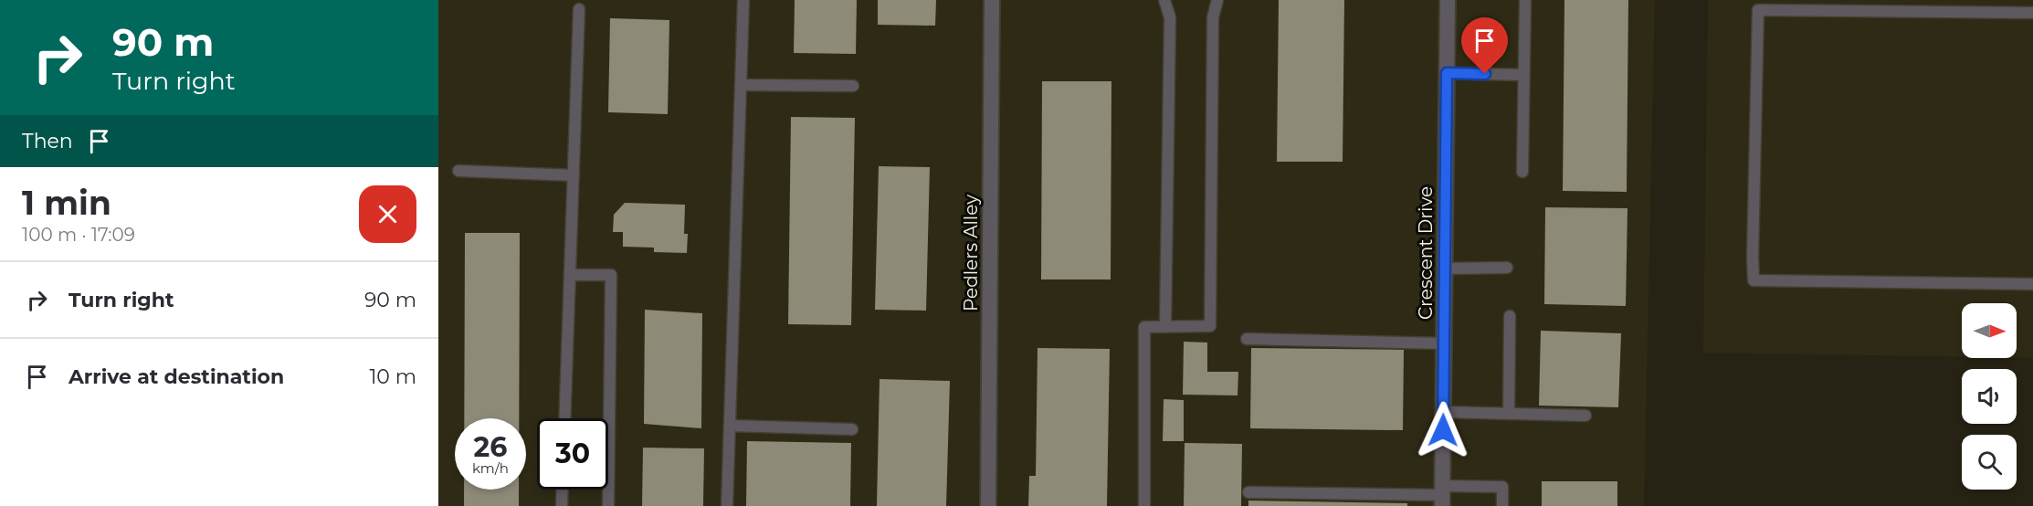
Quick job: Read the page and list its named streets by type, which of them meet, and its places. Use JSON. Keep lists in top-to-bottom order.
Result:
{
  "streets": {
    "street": ["Pedlers Alley", "Crescent Drive"]
  },
  "north": "right",
  "page": {
    "turn": ["90 m", "Turn right"],
    "then": "Then",
    "heading": ["1 min", "100 m · 17:09"],
    "list": [
      {
        "name": "Turn right",
        "value": "90 m"
      },
      {
        "name": "Arrive at destination",
        "value": "10 m"
      }
    ],
    "speed": "26 km/h",
    "limit": "30"
  }
}
